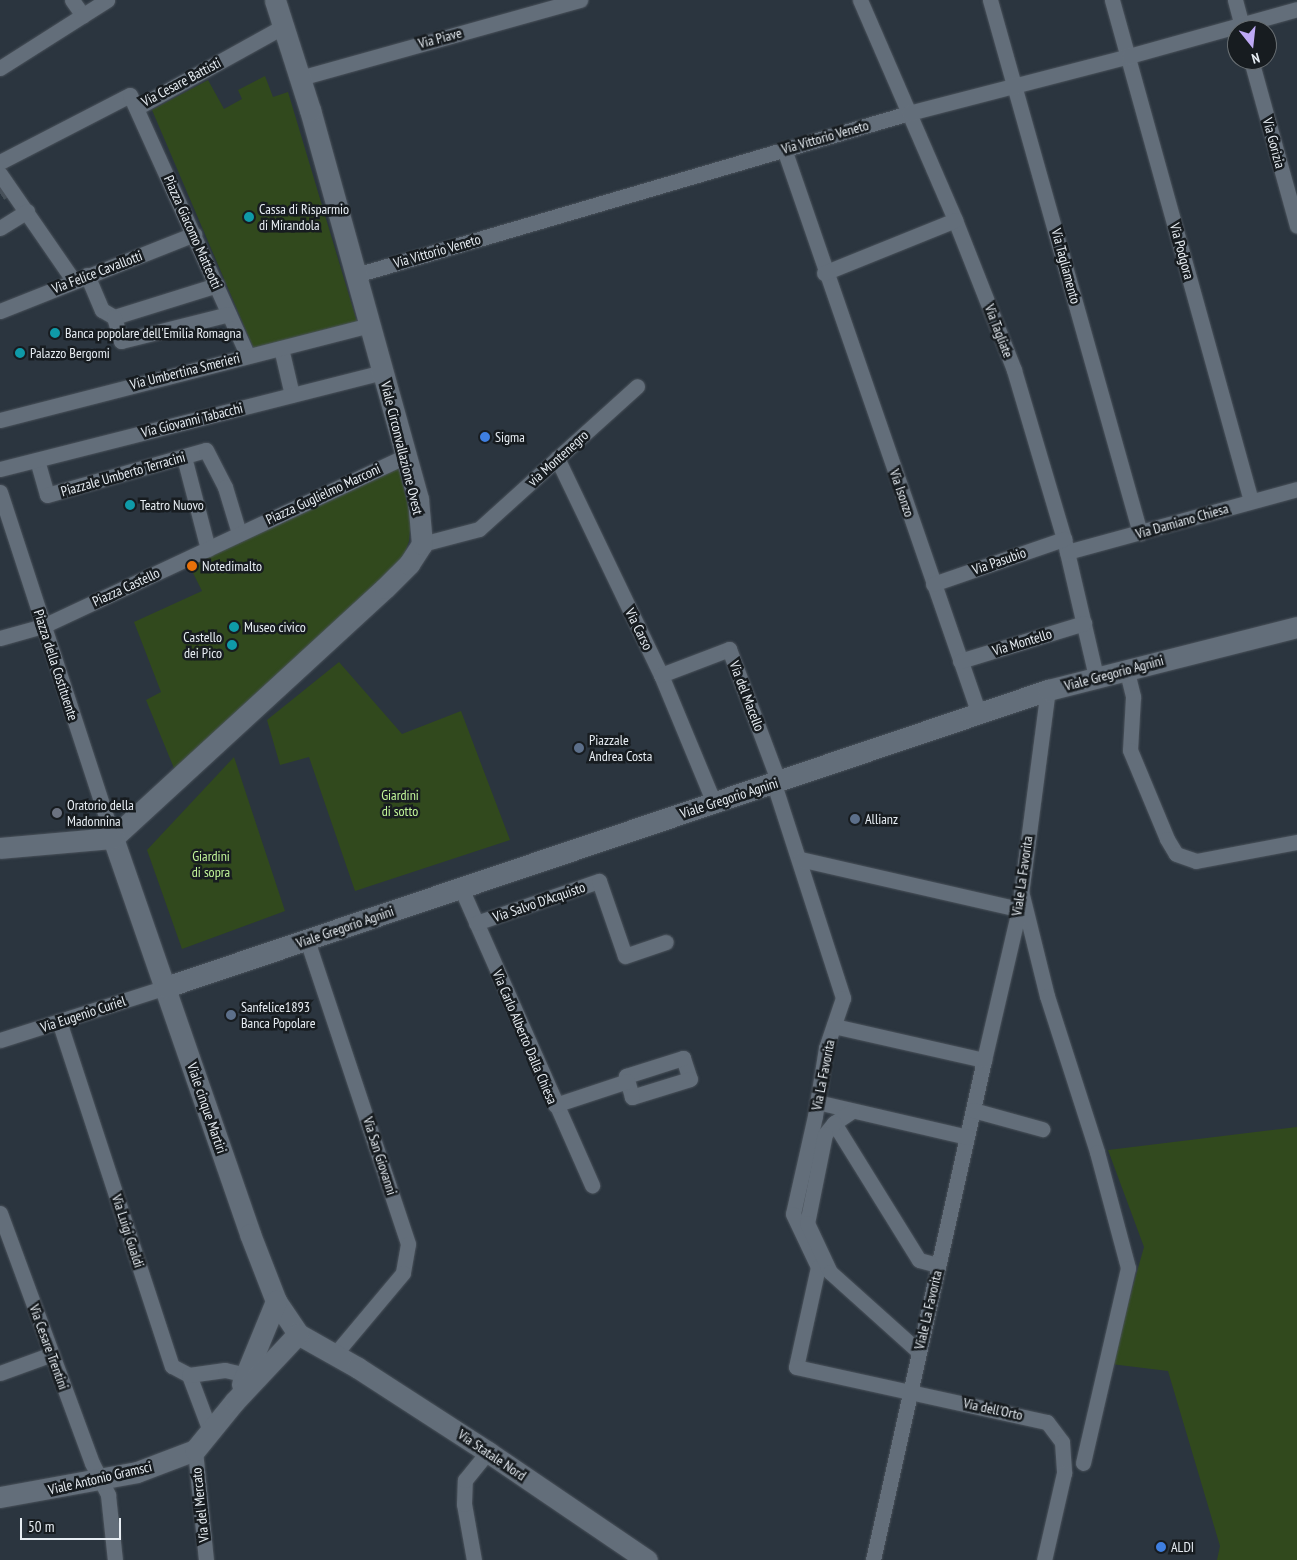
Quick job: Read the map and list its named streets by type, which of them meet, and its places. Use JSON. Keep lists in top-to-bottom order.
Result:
{
  "streets": {
    "main road": [
      "Viale Circonvallazione Ovest",
      "Viale Gregorio Agnini",
      "Viale cinque Martiri",
      "Via Statale Nord",
      "Viale Antonio Gramsci"
    ],
    "street": [
      "Via Piave",
      "Via Cesare Battisti",
      "Via Vittorio Veneto",
      "Via Gorizia",
      "Piazza Giacomo Matteotti",
      "Via Podgora",
      "Via Tagliamento",
      "Via Felice Cavallotti",
      "Via Tagliate",
      "Via Umbertina Smerieri",
      "Via Giovanni Tabacchi",
      "via Montenegro",
      "Piazzale Umberto Terracini",
      "Via Isonzo",
      "Piazza Guglielmo Marconi",
      "Via Damiano Chiesa",
      "Via Pasubio",
      "Piazza Castello",
      "Via Carso",
      "Via Montello",
      "Piazza della Costituente",
      "Via del Macello",
      "Viale La Favorita",
      "Via Salvo D'Acquisto",
      "Via Eugenio Curiel",
      "Via Carlo Alberto Dalla Chiesa",
      "Via La Favorita",
      "Via San Giovanni",
      "Via Luigi Gualdi",
      "Via Cesare Trentini",
      "Via dell'Orto",
      "Via del Mercato"
    ]
  },
  "crossings": [
    ["Via Piave", "Viale Circonvallazione Ovest"],
    ["Via Cesare Battisti", "Piazza Giacomo Matteotti"],
    ["Via Cesare Battisti", "Viale Circonvallazione Ovest"],
    ["Via Vittorio Veneto", "Via Podgora"],
    ["Via Vittorio Veneto", "Via Tagliamento"],
    ["Via Vittorio Veneto", "Via Tagliate"],
    ["Via Vittorio Veneto", "Viale Circonvallazione Ovest"],
    ["Via Vittorio Veneto", "Via Isonzo"],
    ["Piazza Giacomo Matteotti", "Via Felice Cavallotti"],
    ["Piazza Giacomo Matteotti", "Via Umbertina Smerieri"],
    ["Via Podgora", "Via Damiano Chiesa"],
    ["Via Tagliamento", "Via Damiano Chiesa"],
    ["Via Tagliate", "Via Damiano Chiesa"],
    ["Via Tagliate", "Via Pasubio"],
    ["Via Tagliate", "Via Montello"],
    ["Via Tagliate", "Viale Gregorio Agnini"],
    ["Via Umbertina Smerieri", "Viale Circonvallazione Ovest"],
    ["Via Giovanni Tabacchi", "Viale Circonvallazione Ovest"],
    ["Via Giovanni Tabacchi", "Piazzale Umberto Terracini"],
    ["Viale Circonvallazione Ovest", "via Montenegro"],
    ["Viale Circonvallazione Ovest", "Piazza Guglielmo Marconi"],
    ["via Montenegro", "Via Carso"],
    ["Piazzale Umberto Terracini", "Piazza Guglielmo Marconi"],
    ["Via Isonzo", "Via Pasubio"],
    ["Via Isonzo", "Via Montello"],
    ["Via Isonzo", "Viale Gregorio Agnini"],
    ["Piazza Guglielmo Marconi", "Piazza Castello"],
    ["Via Damiano Chiesa", "Via Pasubio"],
    ["Piazza Castello", "Piazza della Costituente"],
    ["Via Carso", "Viale Gregorio Agnini"],
    ["Via Carso", "Via del Macello"],
    ["Piazza della Costituente", "Viale cinque Martiri"],
    ["Viale Gregorio Agnini", "Via del Macello"],
    ["Viale Gregorio Agnini", "Viale La Favorita"],
    ["Viale Gregorio Agnini", "Via Eugenio Curiel"],
    ["Viale Gregorio Agnini", "Via Carlo Alberto Dalla Chiesa"],
    ["Viale Gregorio Agnini", "Via La Favorita"],
    ["Viale Gregorio Agnini", "Viale cinque Martiri"],
    ["Viale Gregorio Agnini", "Via San Giovanni"],
    ["Via del Macello", "Via La Favorita"],
    ["Viale La Favorita", "Via dell'Orto"],
    ["Via Salvo D'Acquisto", "Via Carlo Alberto Dalla Chiesa"],
    ["Via Eugenio Curiel", "Viale cinque Martiri"],
    ["Via Eugenio Curiel", "Via Luigi Gualdi"],
    ["Via La Favorita", "Via dell'Orto"],
    ["Viale cinque Martiri", "Via San Giovanni"],
    ["Viale cinque Martiri", "Via Statale Nord"],
    ["Via San Giovanni", "Via Statale Nord"],
    ["Via Cesare Trentini", "Viale Antonio Gramsci"],
    ["Viale Antonio Gramsci", "Via del Mercato"]
  ],
  "parks": ["Giardini di sotto", "Giardini di sopra"],
  "places": [
    "Cassa di Risparmio di Mirandola",
    "Banca popolare dell'Emilia Romagna",
    "Palazzo Bergomi",
    "Sigma",
    "Teatro Nuovo",
    "Notedimalto",
    "Museo civico",
    "Castello dei Pico",
    "Piazzale Andrea Costa",
    "Oratorio della Madonnina",
    "Allianz",
    "Sanfelice1893 Banca Popolare",
    "ALDI"
  ],
  "scale_bar": "50 m",
  "north": "bottom"
}
